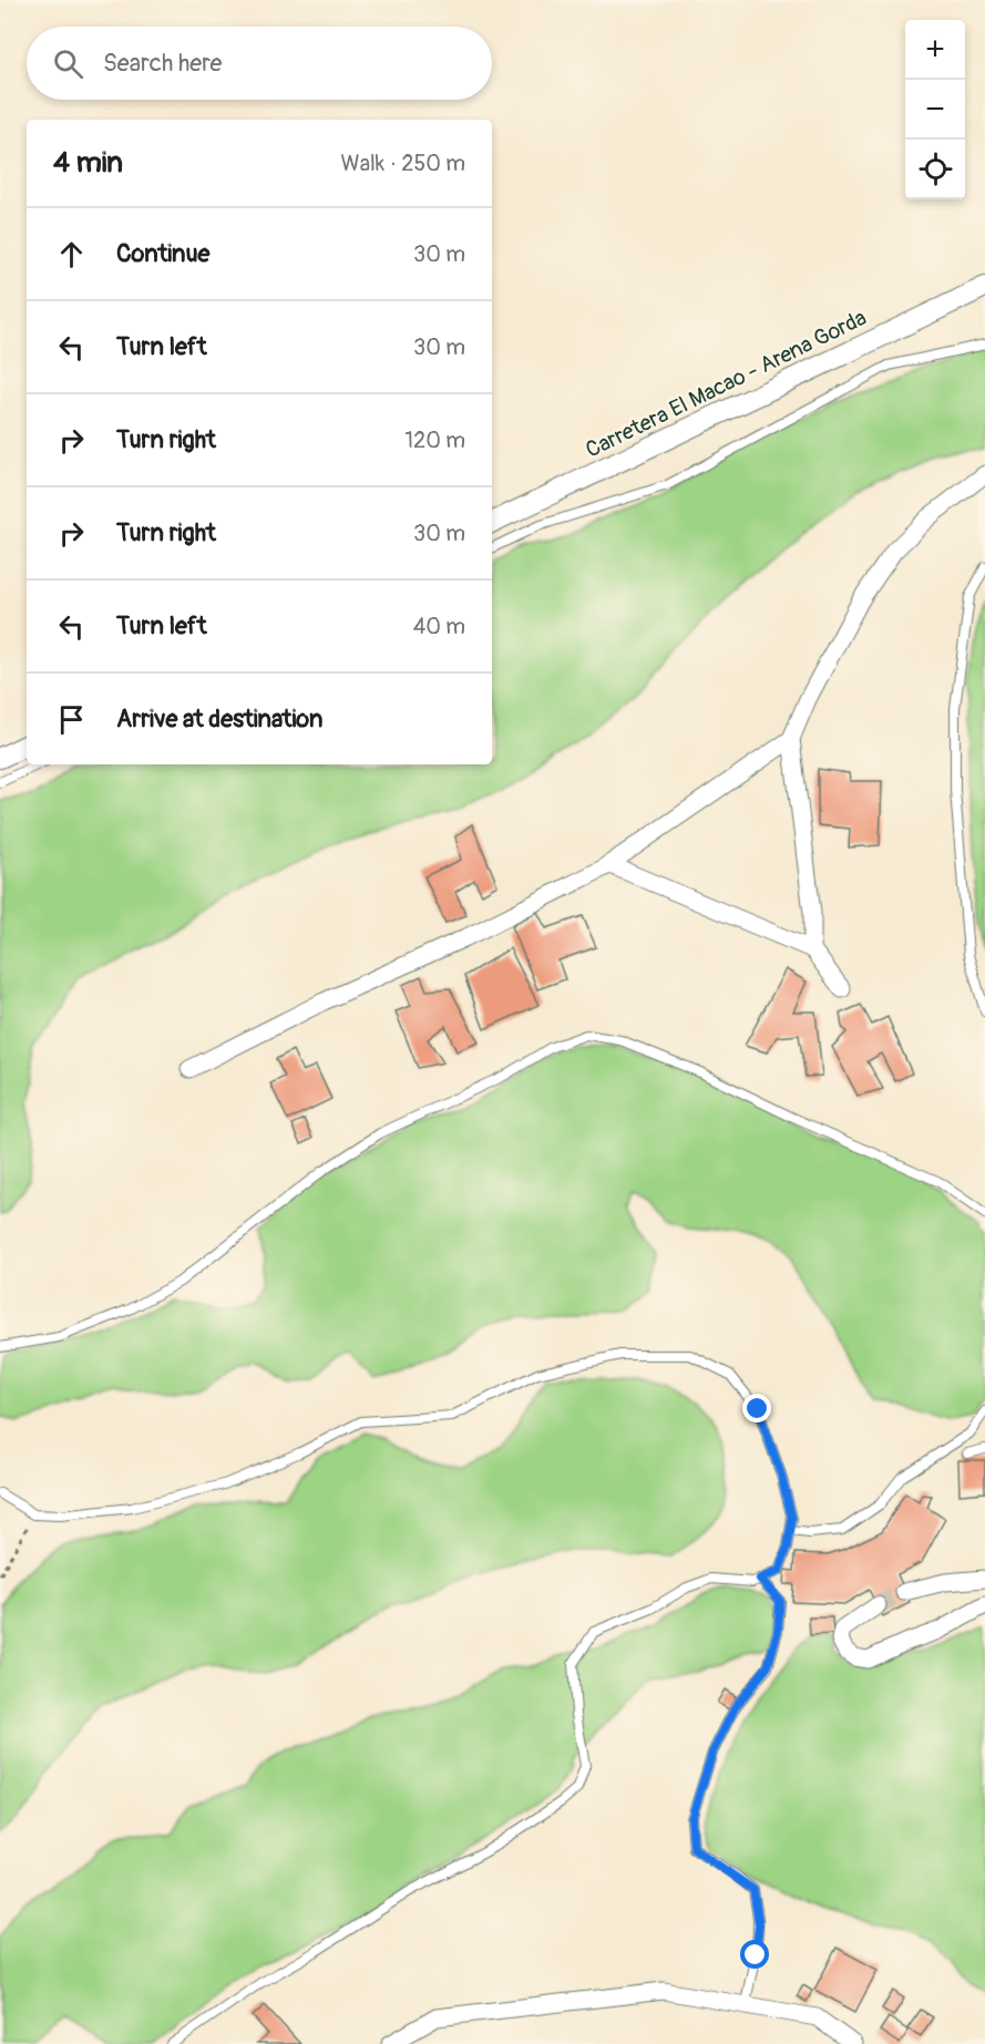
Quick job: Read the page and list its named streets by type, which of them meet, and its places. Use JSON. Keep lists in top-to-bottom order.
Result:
{
  "streets": {
    "street": ["Carretera El Macao - Arena Gorda"]
  },
  "page": {
    "map_buttons": ["+", "−"],
    "search": "Search here",
    "heading": ["4 min", "Walk · 250 m"],
    "list": [
      ["Continue", "30 m"],
      ["Turn left", "30 m"],
      ["Turn right", "120 m"],
      ["Turn right", "30 m"],
      ["Turn left", "40 m"],
      "Arrive at destination"
    ]
  }
}
